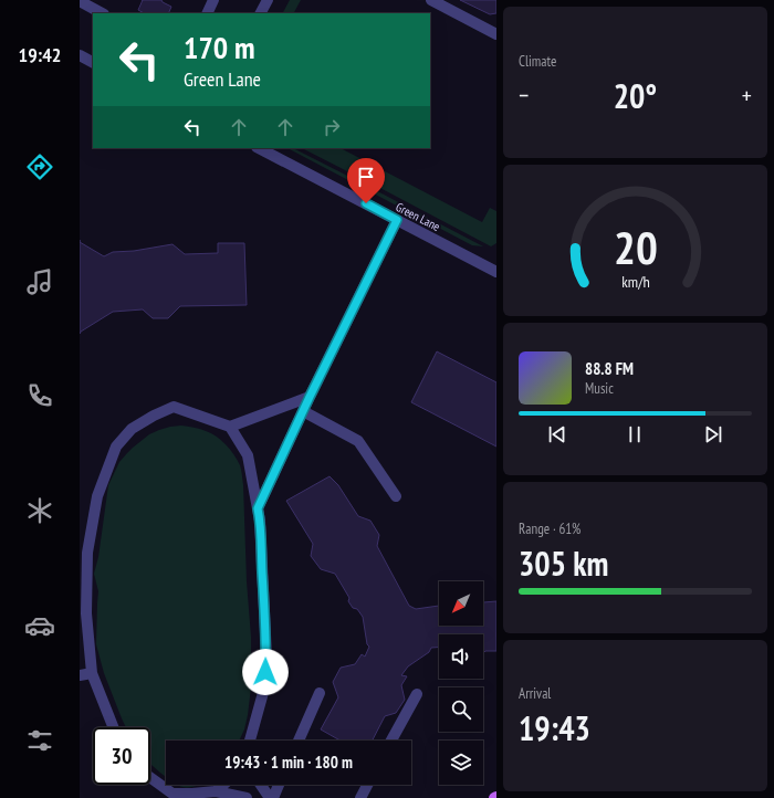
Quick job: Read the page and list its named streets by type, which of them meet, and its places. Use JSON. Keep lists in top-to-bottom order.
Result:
{
  "streets": {
    "street": ["Green Lane"]
  },
  "north": "bottom left",
  "page": {
    "tabs": "19:42",
    "tile": [
      "Climate",
      ["Range · 61%", "305 km"],
      ["Arrival", "19:43"]
    ],
    "turn": ["170 m", "Green Lane"],
    "heat": ["−", "20°", "+"],
    "song": ["88.8 FM", "Music"],
    "limit": "30",
    "trip": "19:43 · 1 min · 180 m",
    "gauge": ["20", "km/h"]
  }
}
